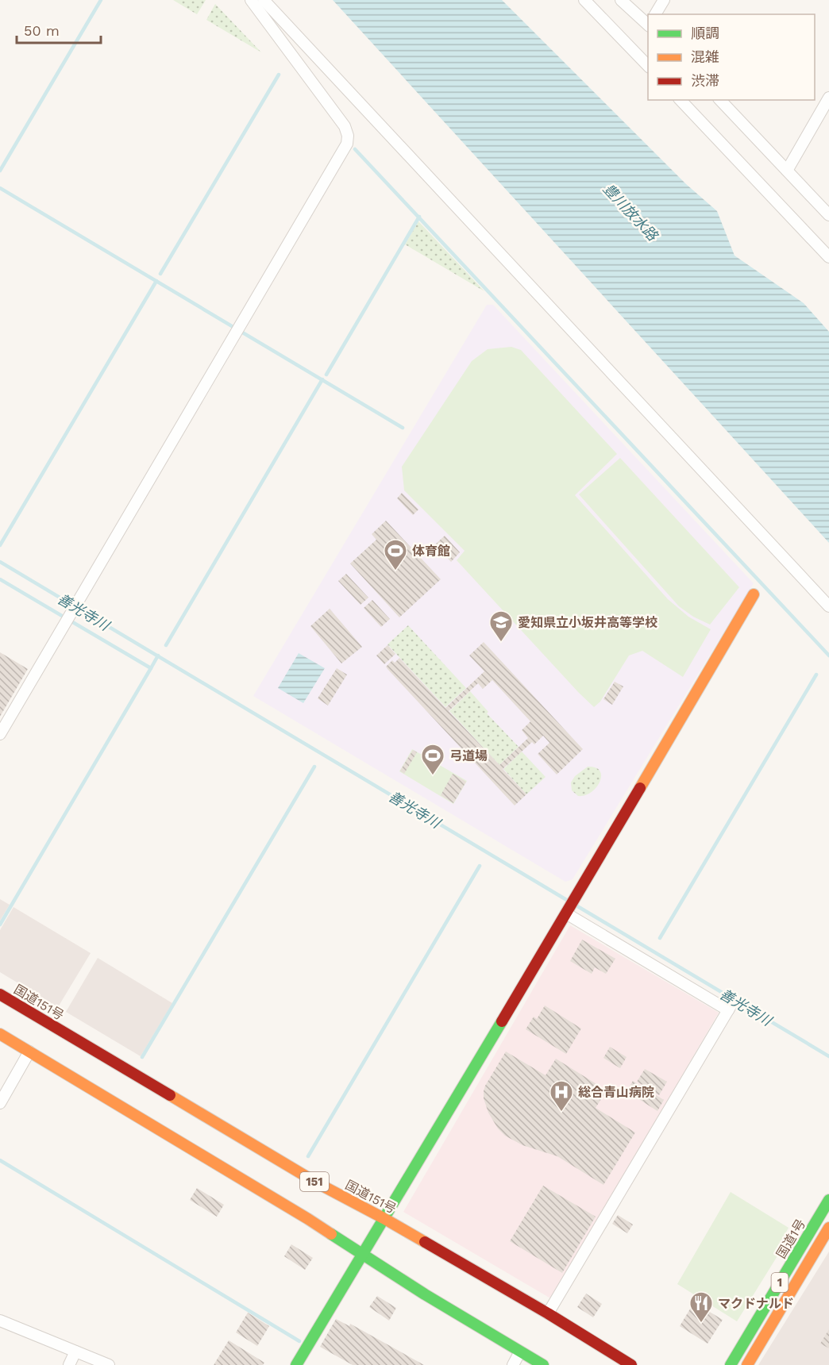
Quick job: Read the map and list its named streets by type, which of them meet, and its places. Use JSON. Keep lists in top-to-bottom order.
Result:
{
  "streets": {
    "main road": [
      "国道151号",
      "151",
      "国道1号",
      "1"
    ]
  },
  "water": ["豊川放水路", "善光寺川"],
  "places": {
    "sports": ["体育館", "弓道場"],
    "school or university": ["愛知県立小坂井高等学校"],
    "hospital": ["総合青山病院"],
    "restaurant": ["マクドナルド"]
  },
  "legend": ["順調", "混雑", "渋滞"],
  "scale_bar": "50 m"
}
